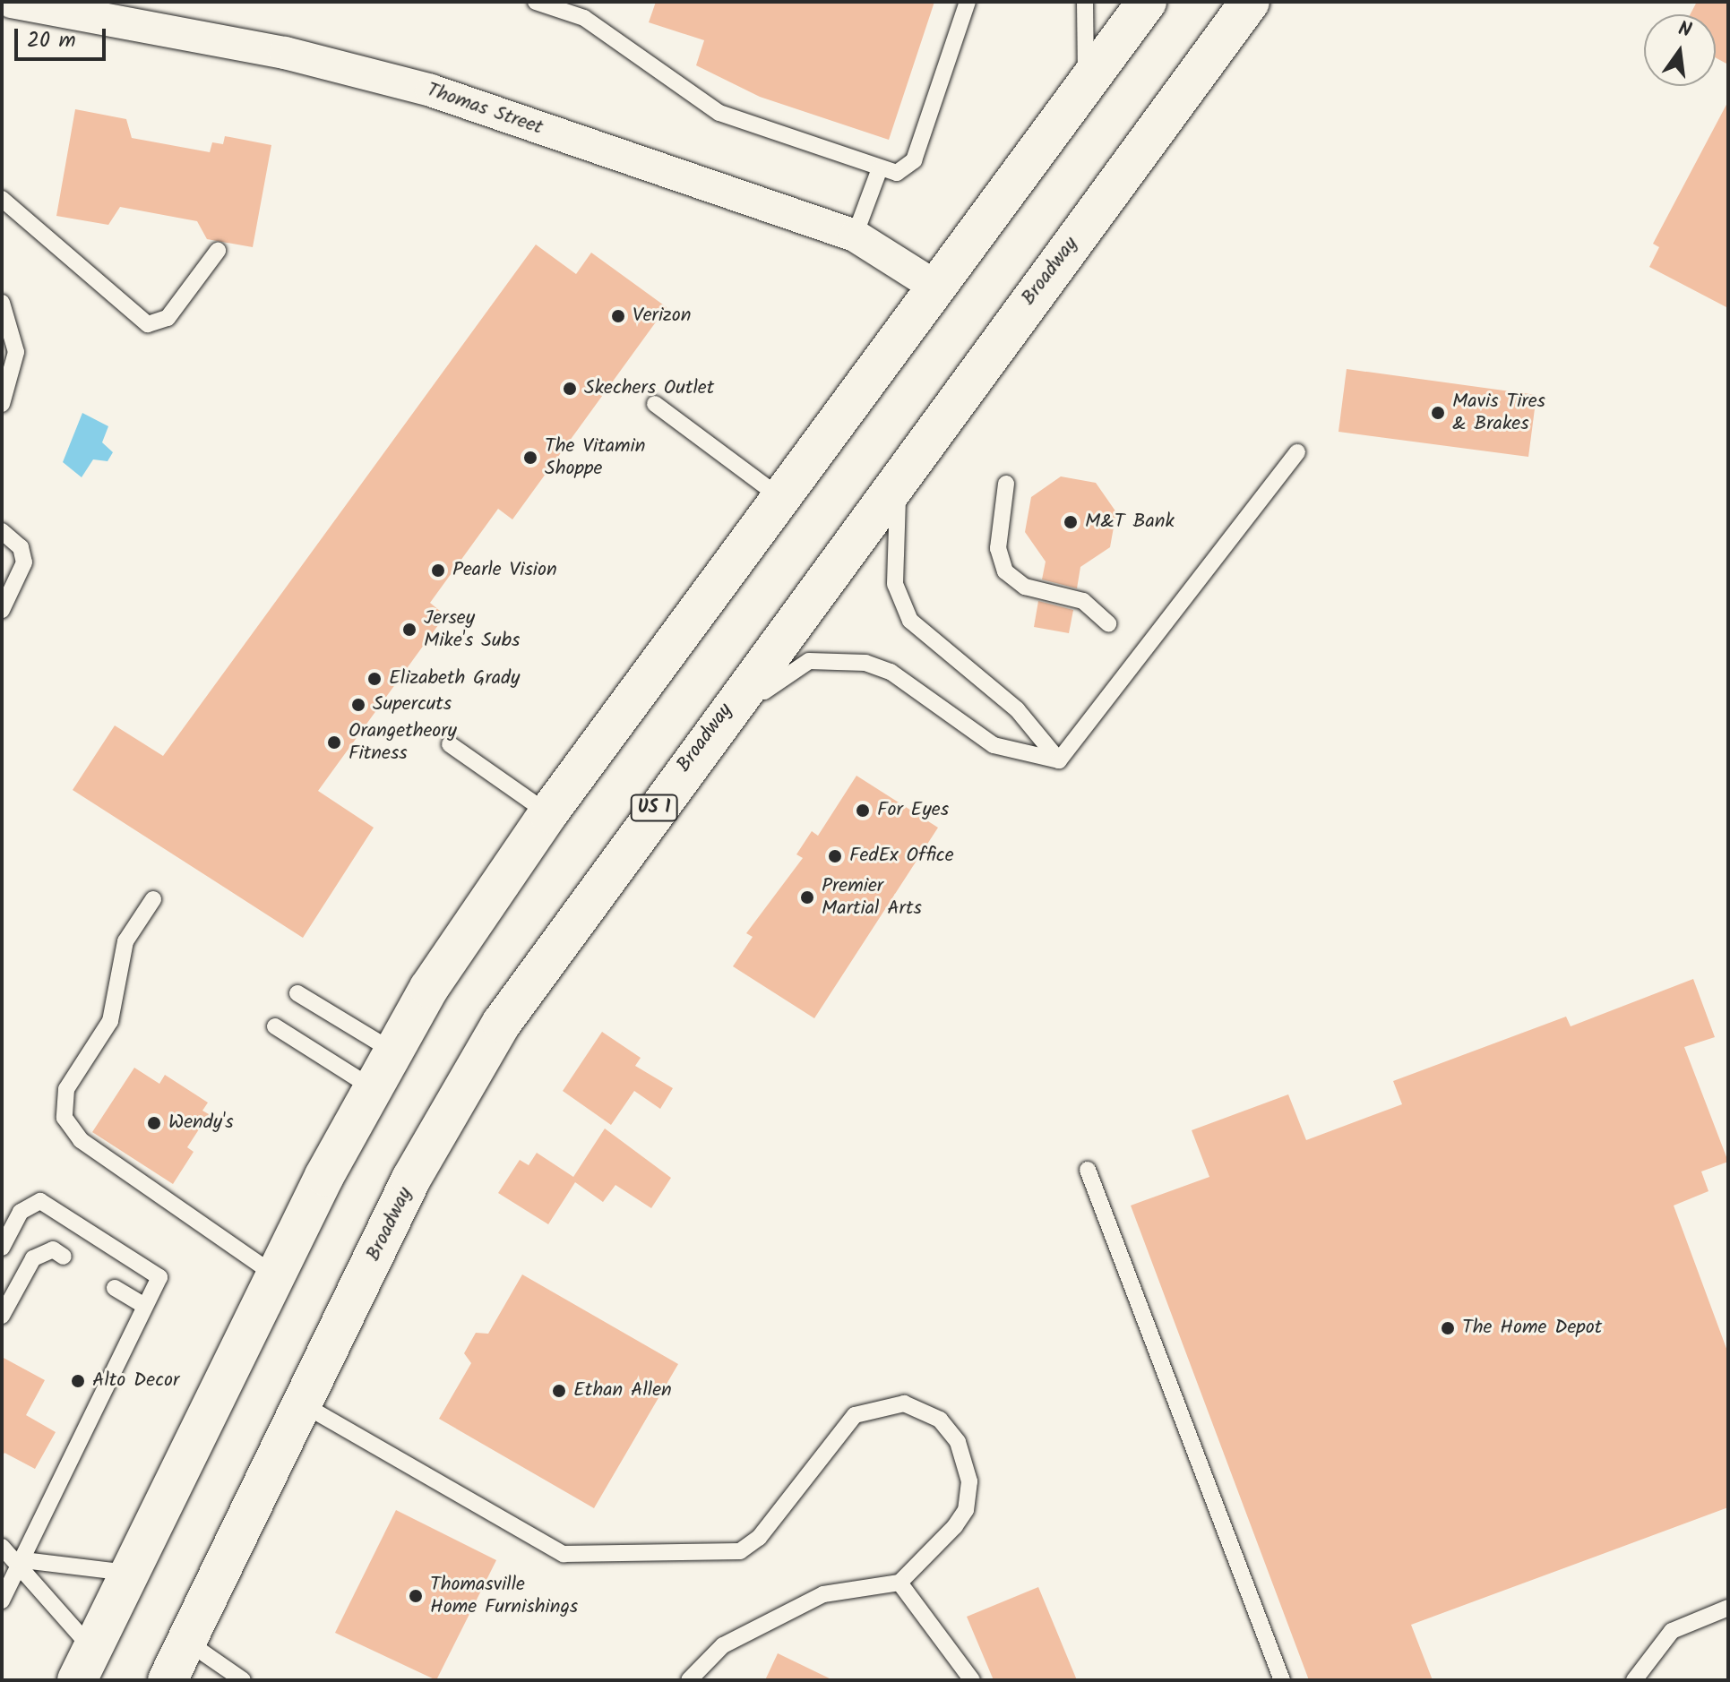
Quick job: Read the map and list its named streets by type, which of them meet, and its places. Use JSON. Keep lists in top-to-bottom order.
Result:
{
  "streets": {
    "highway": ["Broadway", "US 1"],
    "street": ["Thomas Street"]
  },
  "places": [
    "Verizon",
    "Skechers Outlet",
    "Mavis Tires & Brakes",
    "The Vitamin Shoppe",
    "M&T Bank",
    "Pearle Vision",
    "Jersey Mike's Subs",
    "Elizabeth Grady",
    "Supercuts",
    "Orangetheory Fitness",
    "For Eyes",
    "FedEx Office",
    "Premier Martial Arts",
    "Wendy's",
    "The Home Depot",
    "Alto Decor",
    "Ethan Allen",
    "Thomasville Home Furnishings"
  ],
  "scale_bar": "20 m",
  "north": "top"
}
